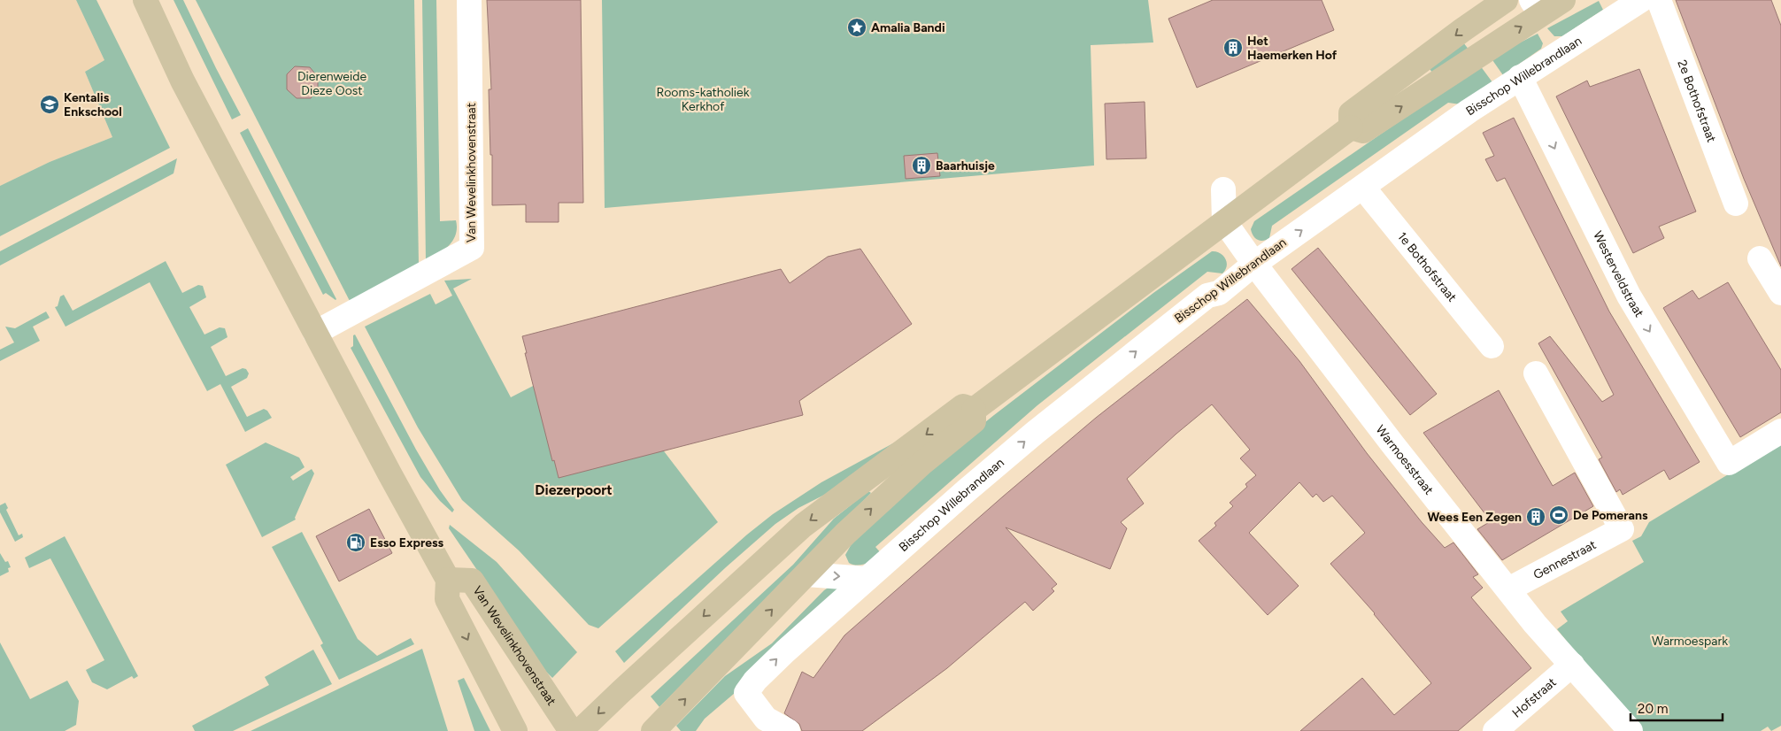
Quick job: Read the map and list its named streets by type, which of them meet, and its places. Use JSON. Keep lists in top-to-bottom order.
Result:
{
  "streets": {
    "main road": ["Van Wevelinkhovenstraat"],
    "street": [
      "Bisschop Willebrandlaan",
      "2e Bothofstraat",
      "1e Bothofstraat",
      "Westerveldstraat",
      "Warmoesstraat",
      "Gennestraat",
      "Hofstraat"
    ]
  },
  "crossings": [
    ["Bisschop Willebrandlaan", "1e Bothofstraat"],
    ["Bisschop Willebrandlaan", "Westerveldstraat"],
    ["Bisschop Willebrandlaan", "Warmoesstraat"],
    ["Warmoesstraat", "Gennestraat"],
    ["Warmoesstraat", "Hofstraat"]
  ],
  "one_way": ["Bisschop Willebrandlaan", "Westerveldstraat"],
  "districts": ["Diezerpoort"],
  "parks": ["Dierenweide Dieze Oost", "Rooms-katholiek Kerkhof", "Warmoespark"],
  "places": {
    "place": ["Amalia Bandi"],
    "building": ["Het Haemerken Hof", "Baarhuisje", "Wees Een Zegen"],
    "school or university": ["Kentalis Enkschool"],
    "sports": ["De Pomerans"],
    "fuel station": ["Esso Express"]
  },
  "scale_bar": "20 m"
}
